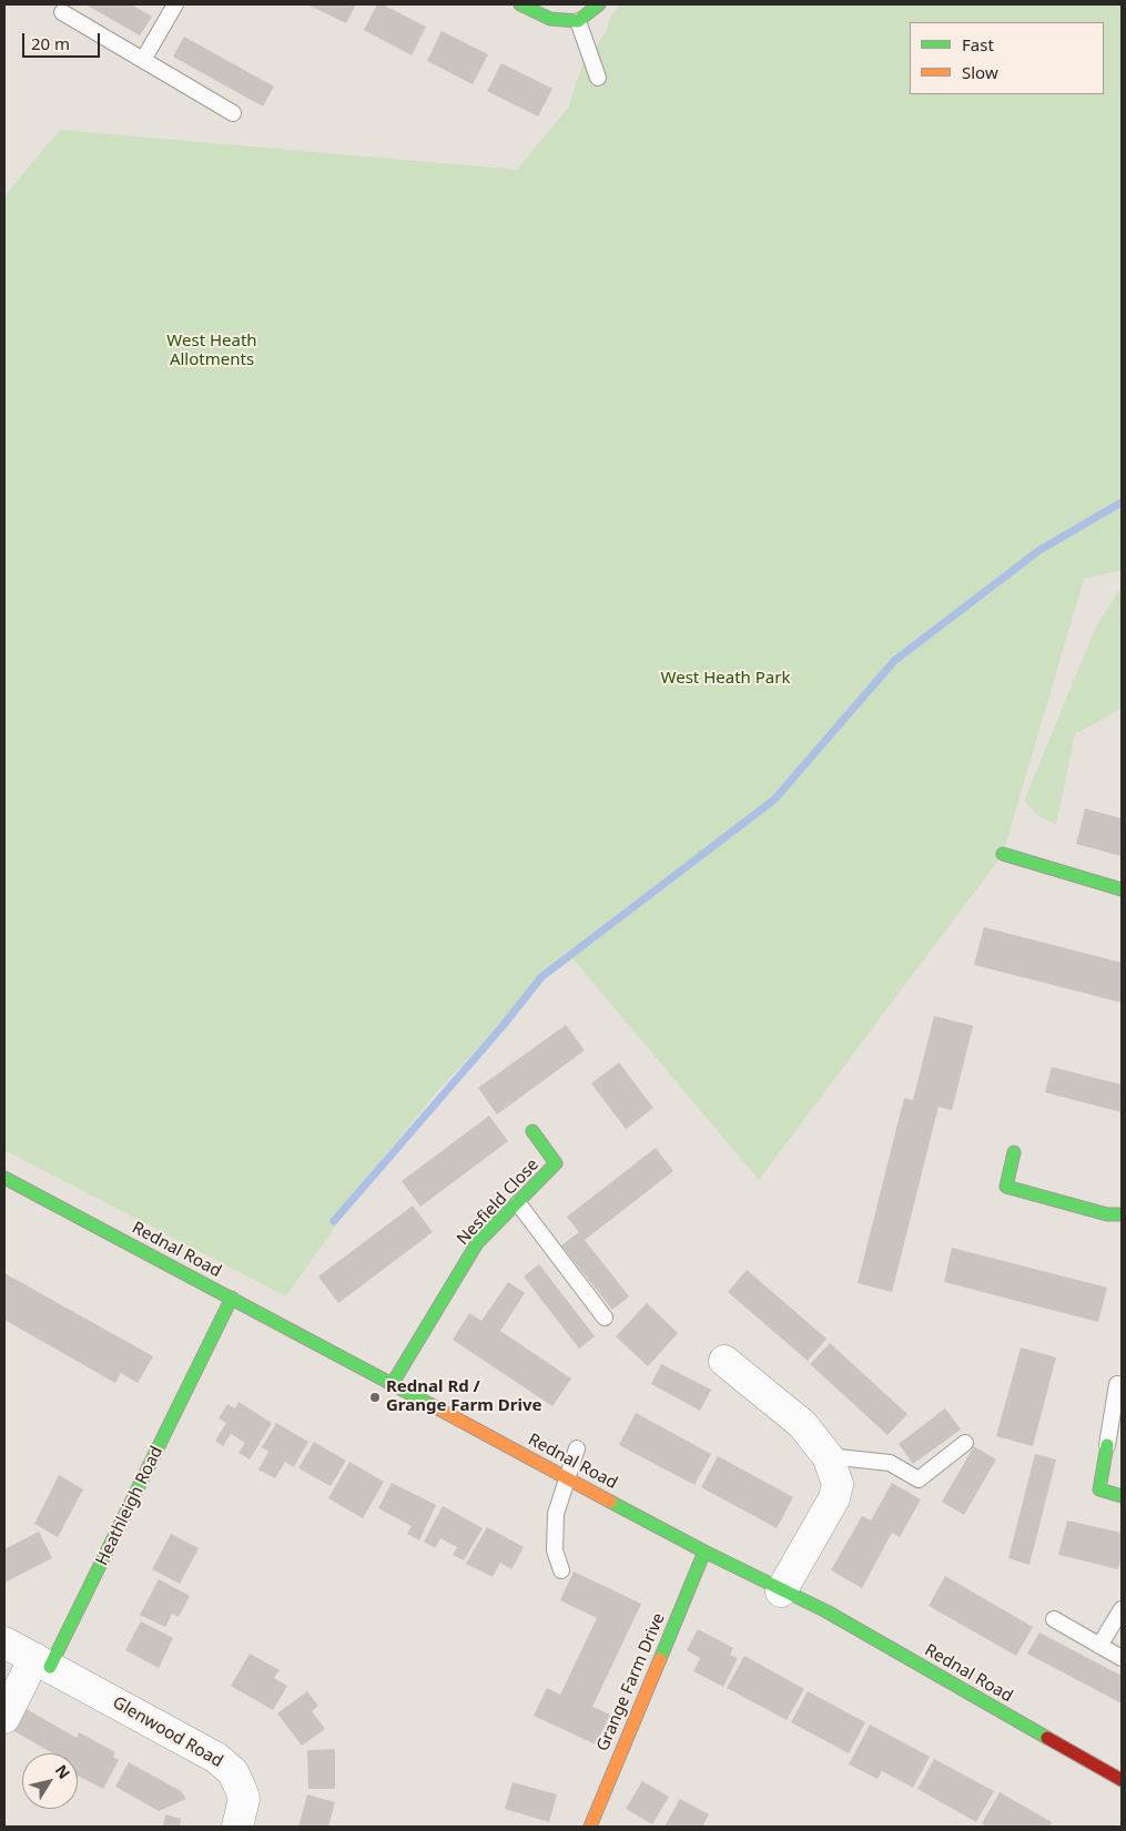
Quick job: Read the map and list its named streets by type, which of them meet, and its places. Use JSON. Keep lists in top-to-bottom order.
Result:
{
  "streets": {
    "street": [
      "Nesfield Close",
      "Rednal Road",
      "Heathleigh Road",
      "Grange Farm Drive",
      "Glenwood Road"
    ]
  },
  "crossings": [
    ["Nesfield Close", "Rednal Road"],
    ["Rednal Road", "Heathleigh Road"],
    ["Rednal Road", "Grange Farm Drive"],
    ["Heathleigh Road", "Glenwood Road"]
  ],
  "parks": ["West Heath Allotments", "West Heath Park"],
  "places": ["Rednal Rd / Grange Farm Drive"],
  "legend": ["Fast", "Slow"],
  "scale_bar": "20 m",
  "north": "top right"
}
